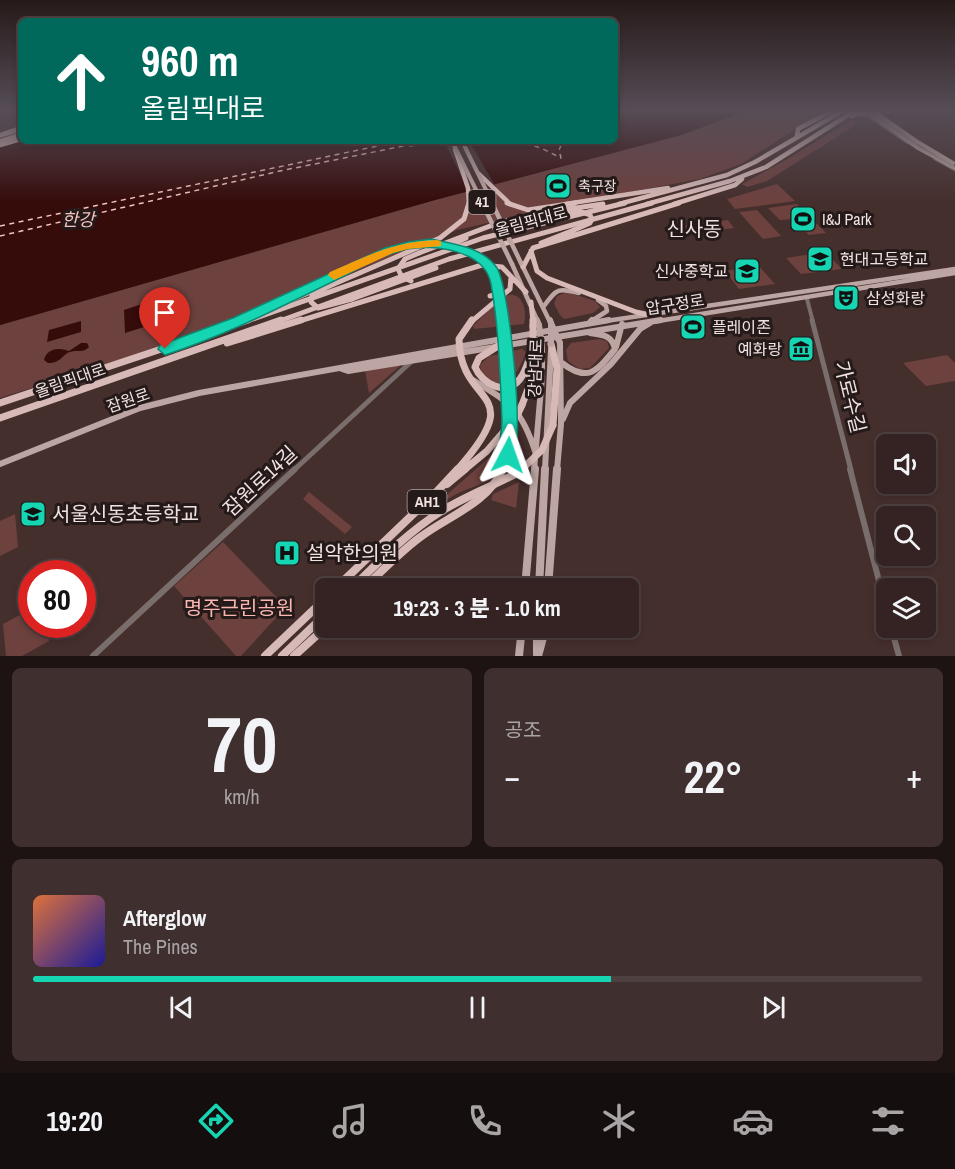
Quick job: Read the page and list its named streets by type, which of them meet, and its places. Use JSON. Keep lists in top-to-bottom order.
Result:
{
  "streets": {
    "highway": ["올림픽대로", "AH1"],
    "main road": [
      "41",
      "압구정로",
      "강남대로",
      "잠원로"
    ],
    "street": ["가로수길", "잠원로14길"]
  },
  "crossings": [
    ["41", "강남대로"],
    ["압구정로", "강남대로"],
    ["압구정로", "가로수길"],
    ["압구정로", "잠원로"],
    ["압구정로", "AH1"],
    ["강남대로", "잠원로"],
    ["강남대로", "AH1"],
    ["잠원로", "잠원로14길"],
    ["잠원로", "AH1"]
  ],
  "districts": ["신사동"],
  "water": ["한강"],
  "parks": ["명주근린공원"],
  "places": {
    "sports": ["축구장", "I&J Park", "플레이존"],
    "school or university": ["현대고등학교", "신사중학교", "서울신동초등학교"],
    "theatre": ["삼성화랑"],
    "museum": ["예화랑"],
    "hospital": ["설악한의원"]
  },
  "page": {
    "turn": ["960 m", "올림픽대로"],
    "limit": "80",
    "trip": "19:23 · 3 분 · 1.0 km",
    "tile": [
      ["70", "km/h"],
      "공조"
    ],
    "heat": ["−", "22°", "+"],
    "song": ["Afterglow", "The Pines"],
    "tabs": "19:20"
  }
}
